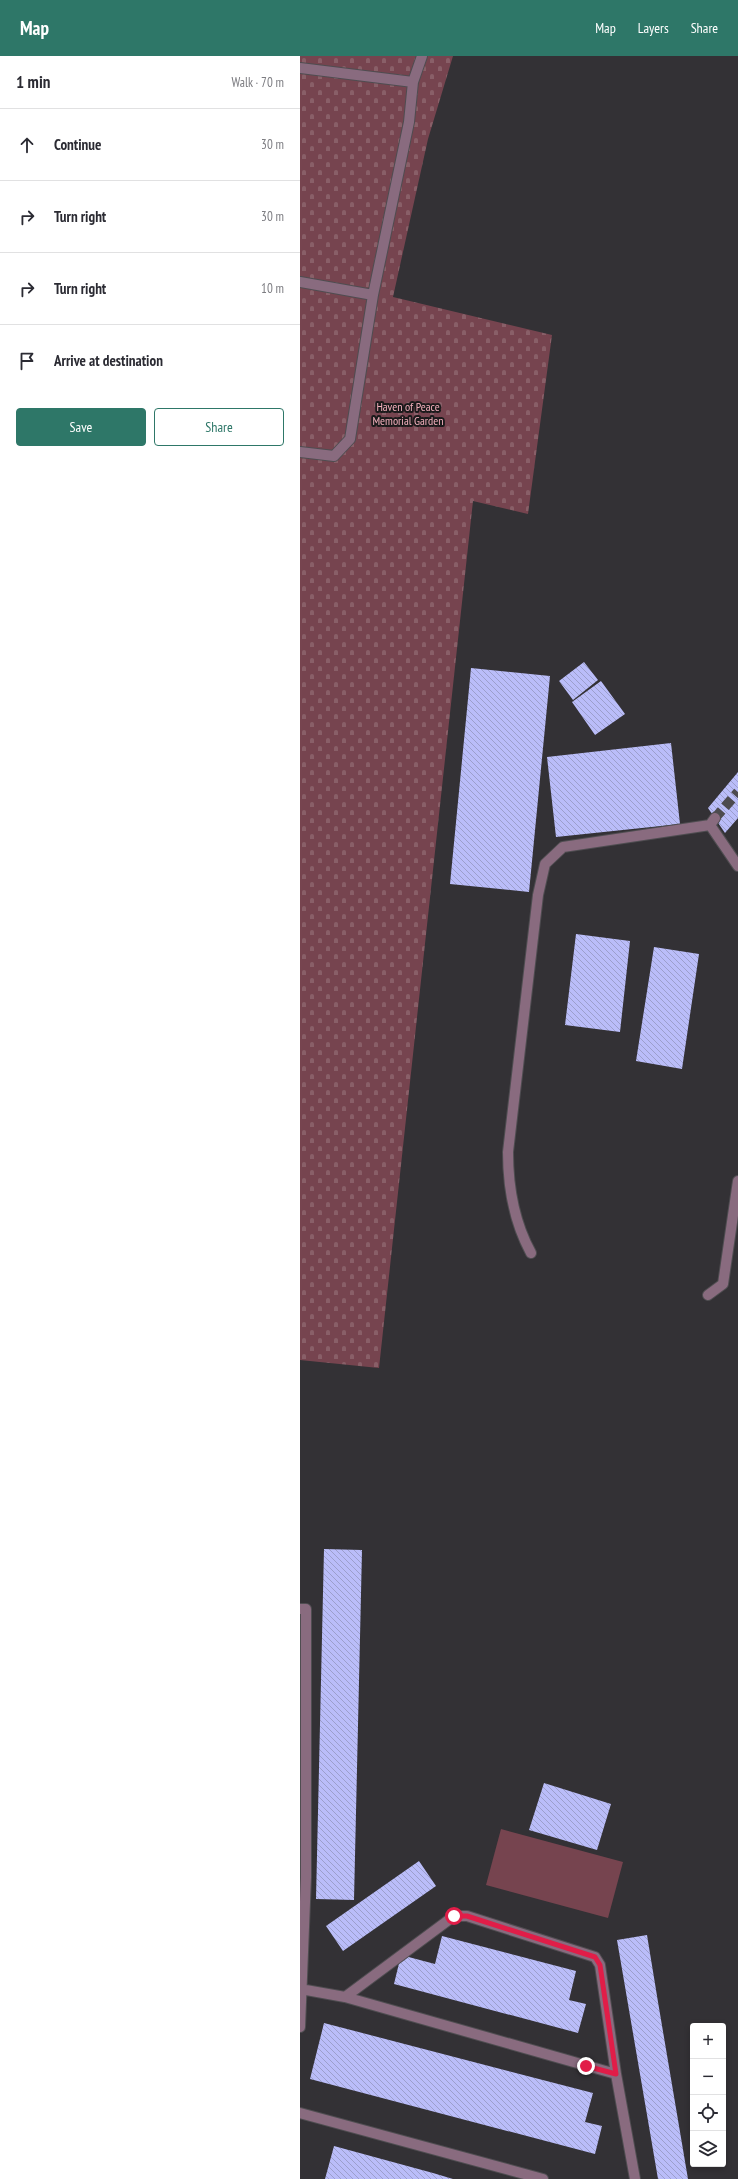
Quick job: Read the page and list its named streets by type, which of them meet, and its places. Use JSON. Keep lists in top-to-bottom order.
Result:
{
  "parks": ["Haven of Peace Memorial Garden"],
  "page": {
    "header": "Map",
    "nav": ["Map", "Layers", "Share"],
    "heading": ["1 min", "Walk · 70 m"],
    "list": [
      ["Continue", "30 m"],
      ["Turn right", "30 m"],
      ["Turn right", "10 m"],
      "Arrive at destination"
    ],
    "buttons": ["Save", "Share"],
    "map_buttons": ["+", "−"]
  }
}
